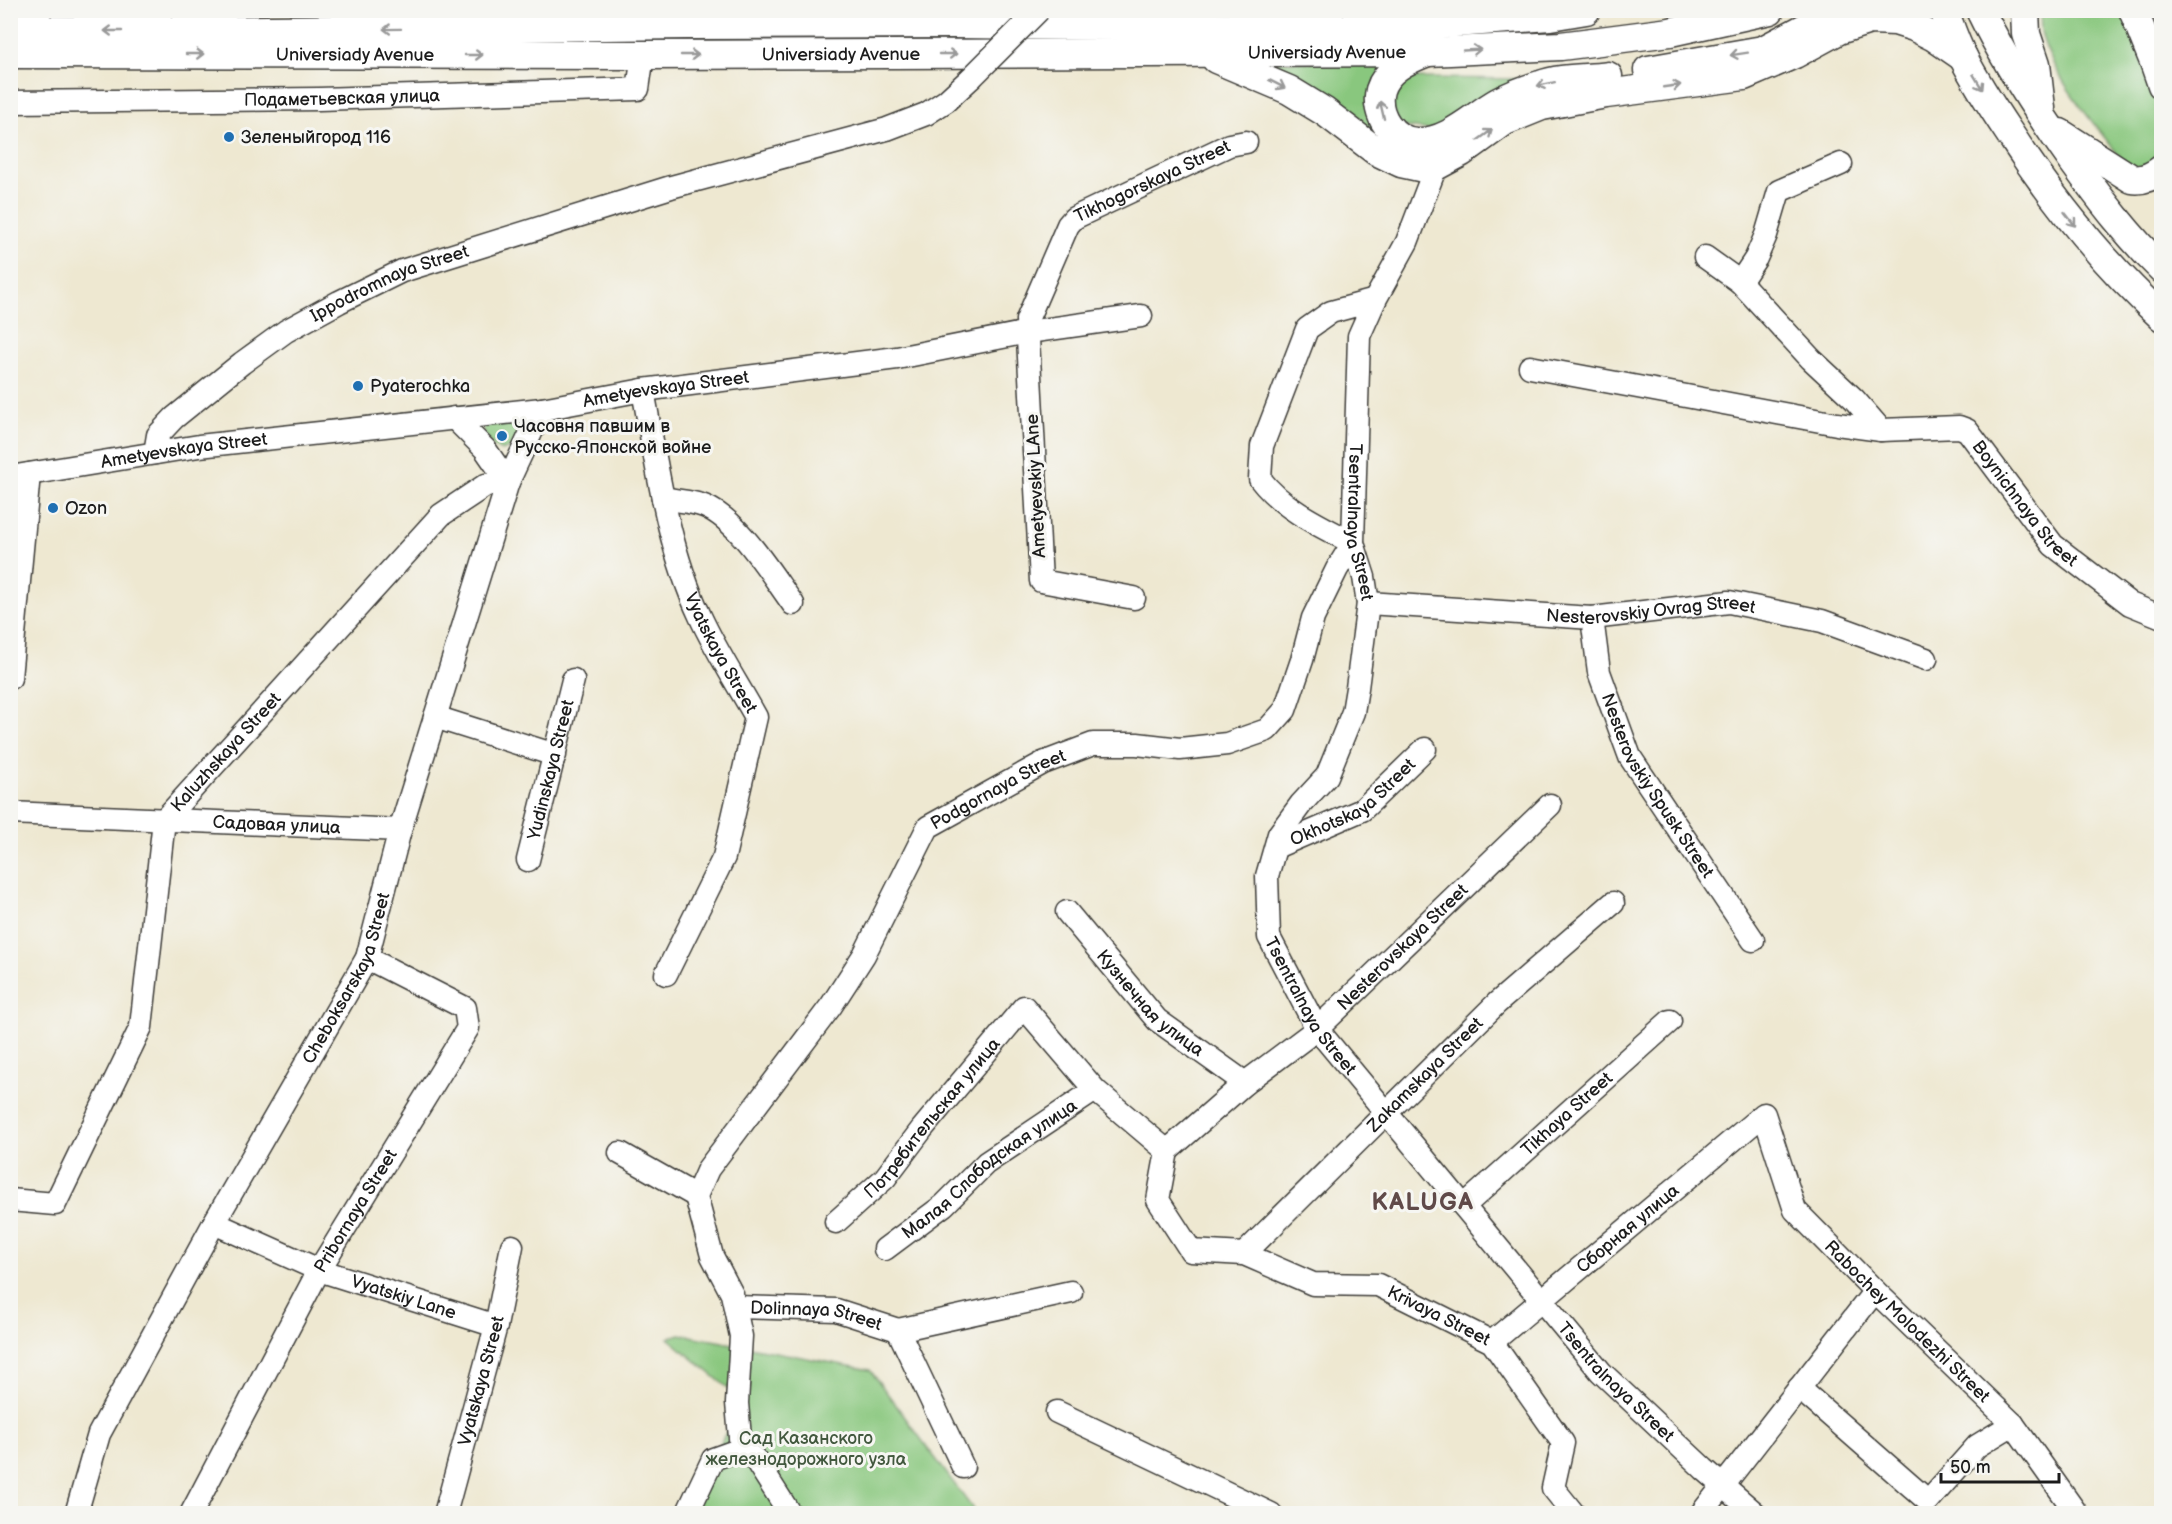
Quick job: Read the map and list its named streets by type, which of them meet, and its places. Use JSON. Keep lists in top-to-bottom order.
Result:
{
  "streets": {
    "main road": ["Universiady Avenue"],
    "street": [
      "Подаметьевская улица",
      "Tikhogorskaya Street",
      "Ippodromnaya Street",
      "Ametyevskaya Street",
      "Ametyevskiy LAne",
      "Boynichnaya Street",
      "Tsentralnaya Street",
      "Nesterovskiy Ovrag Street",
      "Vyatskaya Street",
      "Kaluzhskaya Street",
      "Yudinskaya Street",
      "Nesterovskiy Spusk Street",
      "Podgornaya Street",
      "Okhotskaya Street",
      "Садовая улица",
      "Nesterovskaya Street",
      "Cheboksarskaya Street",
      "Кузнечная улица",
      "Zakamskaya Street",
      "Tikhaya Street",
      "Потребительская улица",
      "Малая Слободская улица",
      "Pribornaya Street",
      "Сборная улица",
      "Vyatskiy Lane",
      "Krivaya Street",
      "Dolinnaya Street",
      "Rabochey Molodezhi Street"
    ]
  },
  "crossings": [
    ["Universiady Avenue", "Подаметьевская улица"],
    ["Tikhogorskaya Street", "Ametyevskaya Street"],
    ["Tikhogorskaya Street", "Ametyevskiy LAne"],
    ["Ippodromnaya Street", "Ametyevskaya Street"],
    ["Ametyevskaya Street", "Ametyevskiy LAne"],
    ["Ametyevskaya Street", "Vyatskaya Street"],
    ["Ametyevskaya Street", "Cheboksarskaya Street"],
    ["Tsentralnaya Street", "Nesterovskiy Ovrag Street"],
    ["Tsentralnaya Street", "Podgornaya Street"],
    ["Tsentralnaya Street", "Okhotskaya Street"],
    ["Tsentralnaya Street", "Nesterovskaya Street"],
    ["Tsentralnaya Street", "Zakamskaya Street"],
    ["Tsentralnaya Street", "Tikhaya Street"],
    ["Tsentralnaya Street", "Сборная улица"],
    ["Nesterovskiy Ovrag Street", "Nesterovskiy Spusk Street"],
    ["Vyatskaya Street", "Vyatskiy Lane"],
    ["Kaluzhskaya Street", "Садовая улица"],
    ["Kaluzhskaya Street", "Cheboksarskaya Street"],
    ["Садовая улица", "Cheboksarskaya Street"],
    ["Nesterovskaya Street", "Кузнечная улица"],
    ["Nesterovskaya Street", "Krivaya Street"],
    ["Cheboksarskaya Street", "Pribornaya Street"],
    ["Cheboksarskaya Street", "Vyatskiy Lane"],
    ["Zakamskaya Street", "Krivaya Street"],
    ["Потребительская улица", "Малая Слободская улица"],
    ["Pribornaya Street", "Vyatskiy Lane"],
    ["Сборная улица", "Krivaya Street"],
    ["Сборная улица", "Rabochey Molodezhi Street"]
  ],
  "districts": ["KALUGA"],
  "parks": ["Сад Казанского железнодорожного узла"],
  "places": [
    "Зеленыйгород 116",
    "Pyaterochka",
    "Часовня павшим в Русско-Японской войне",
    "Ozon"
  ],
  "scale_bar": "50 m"
}
